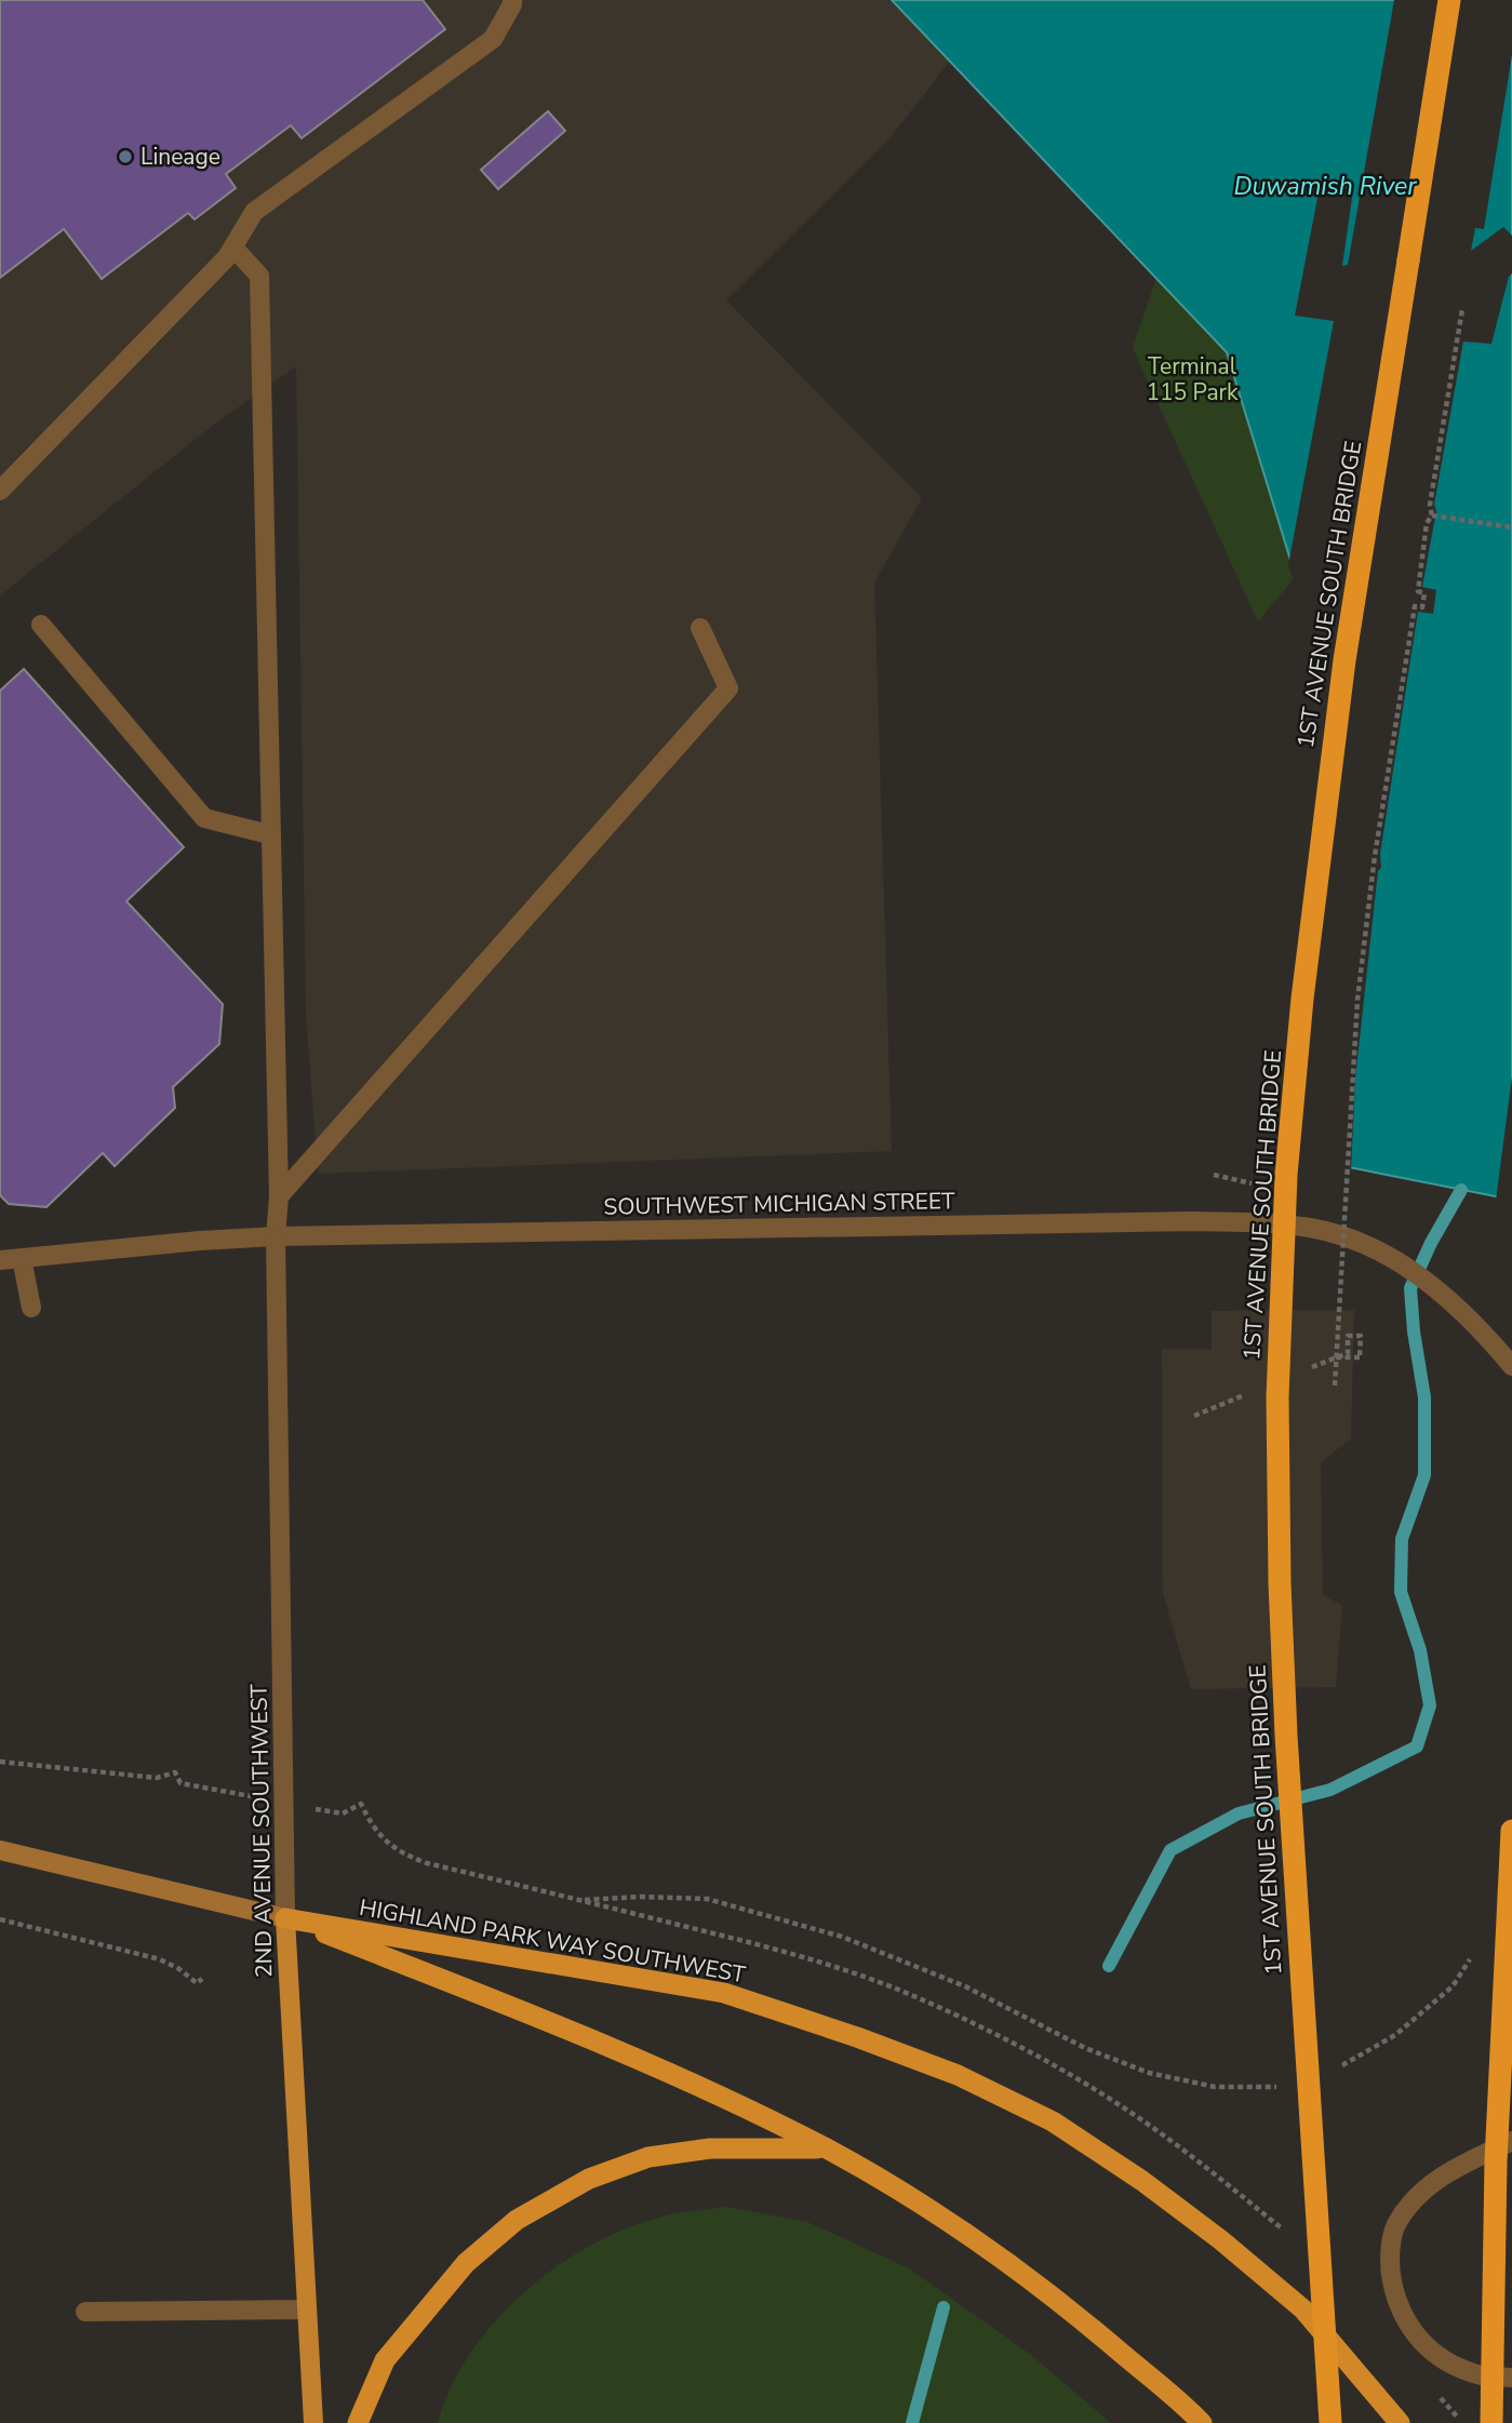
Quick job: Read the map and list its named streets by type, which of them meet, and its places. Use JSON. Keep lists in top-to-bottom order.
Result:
{
  "streets": {
    "highway": ["1ST AVENUE SOUTH BRIDGE", "HIGHLAND PARK WAY SOUTHWEST"],
    "main road": ["2ND AVENUE SOUTHWEST"],
    "street": ["SOUTHWEST MICHIGAN STREET"]
  },
  "crossings": [
    ["SOUTHWEST MICHIGAN STREET", "2ND AVENUE SOUTHWEST"],
    ["2ND AVENUE SOUTHWEST", "HIGHLAND PARK WAY SOUTHWEST"]
  ],
  "water": ["Duwamish River"],
  "parks": ["Terminal 115 Park"],
  "places": ["Lineage"]
}
